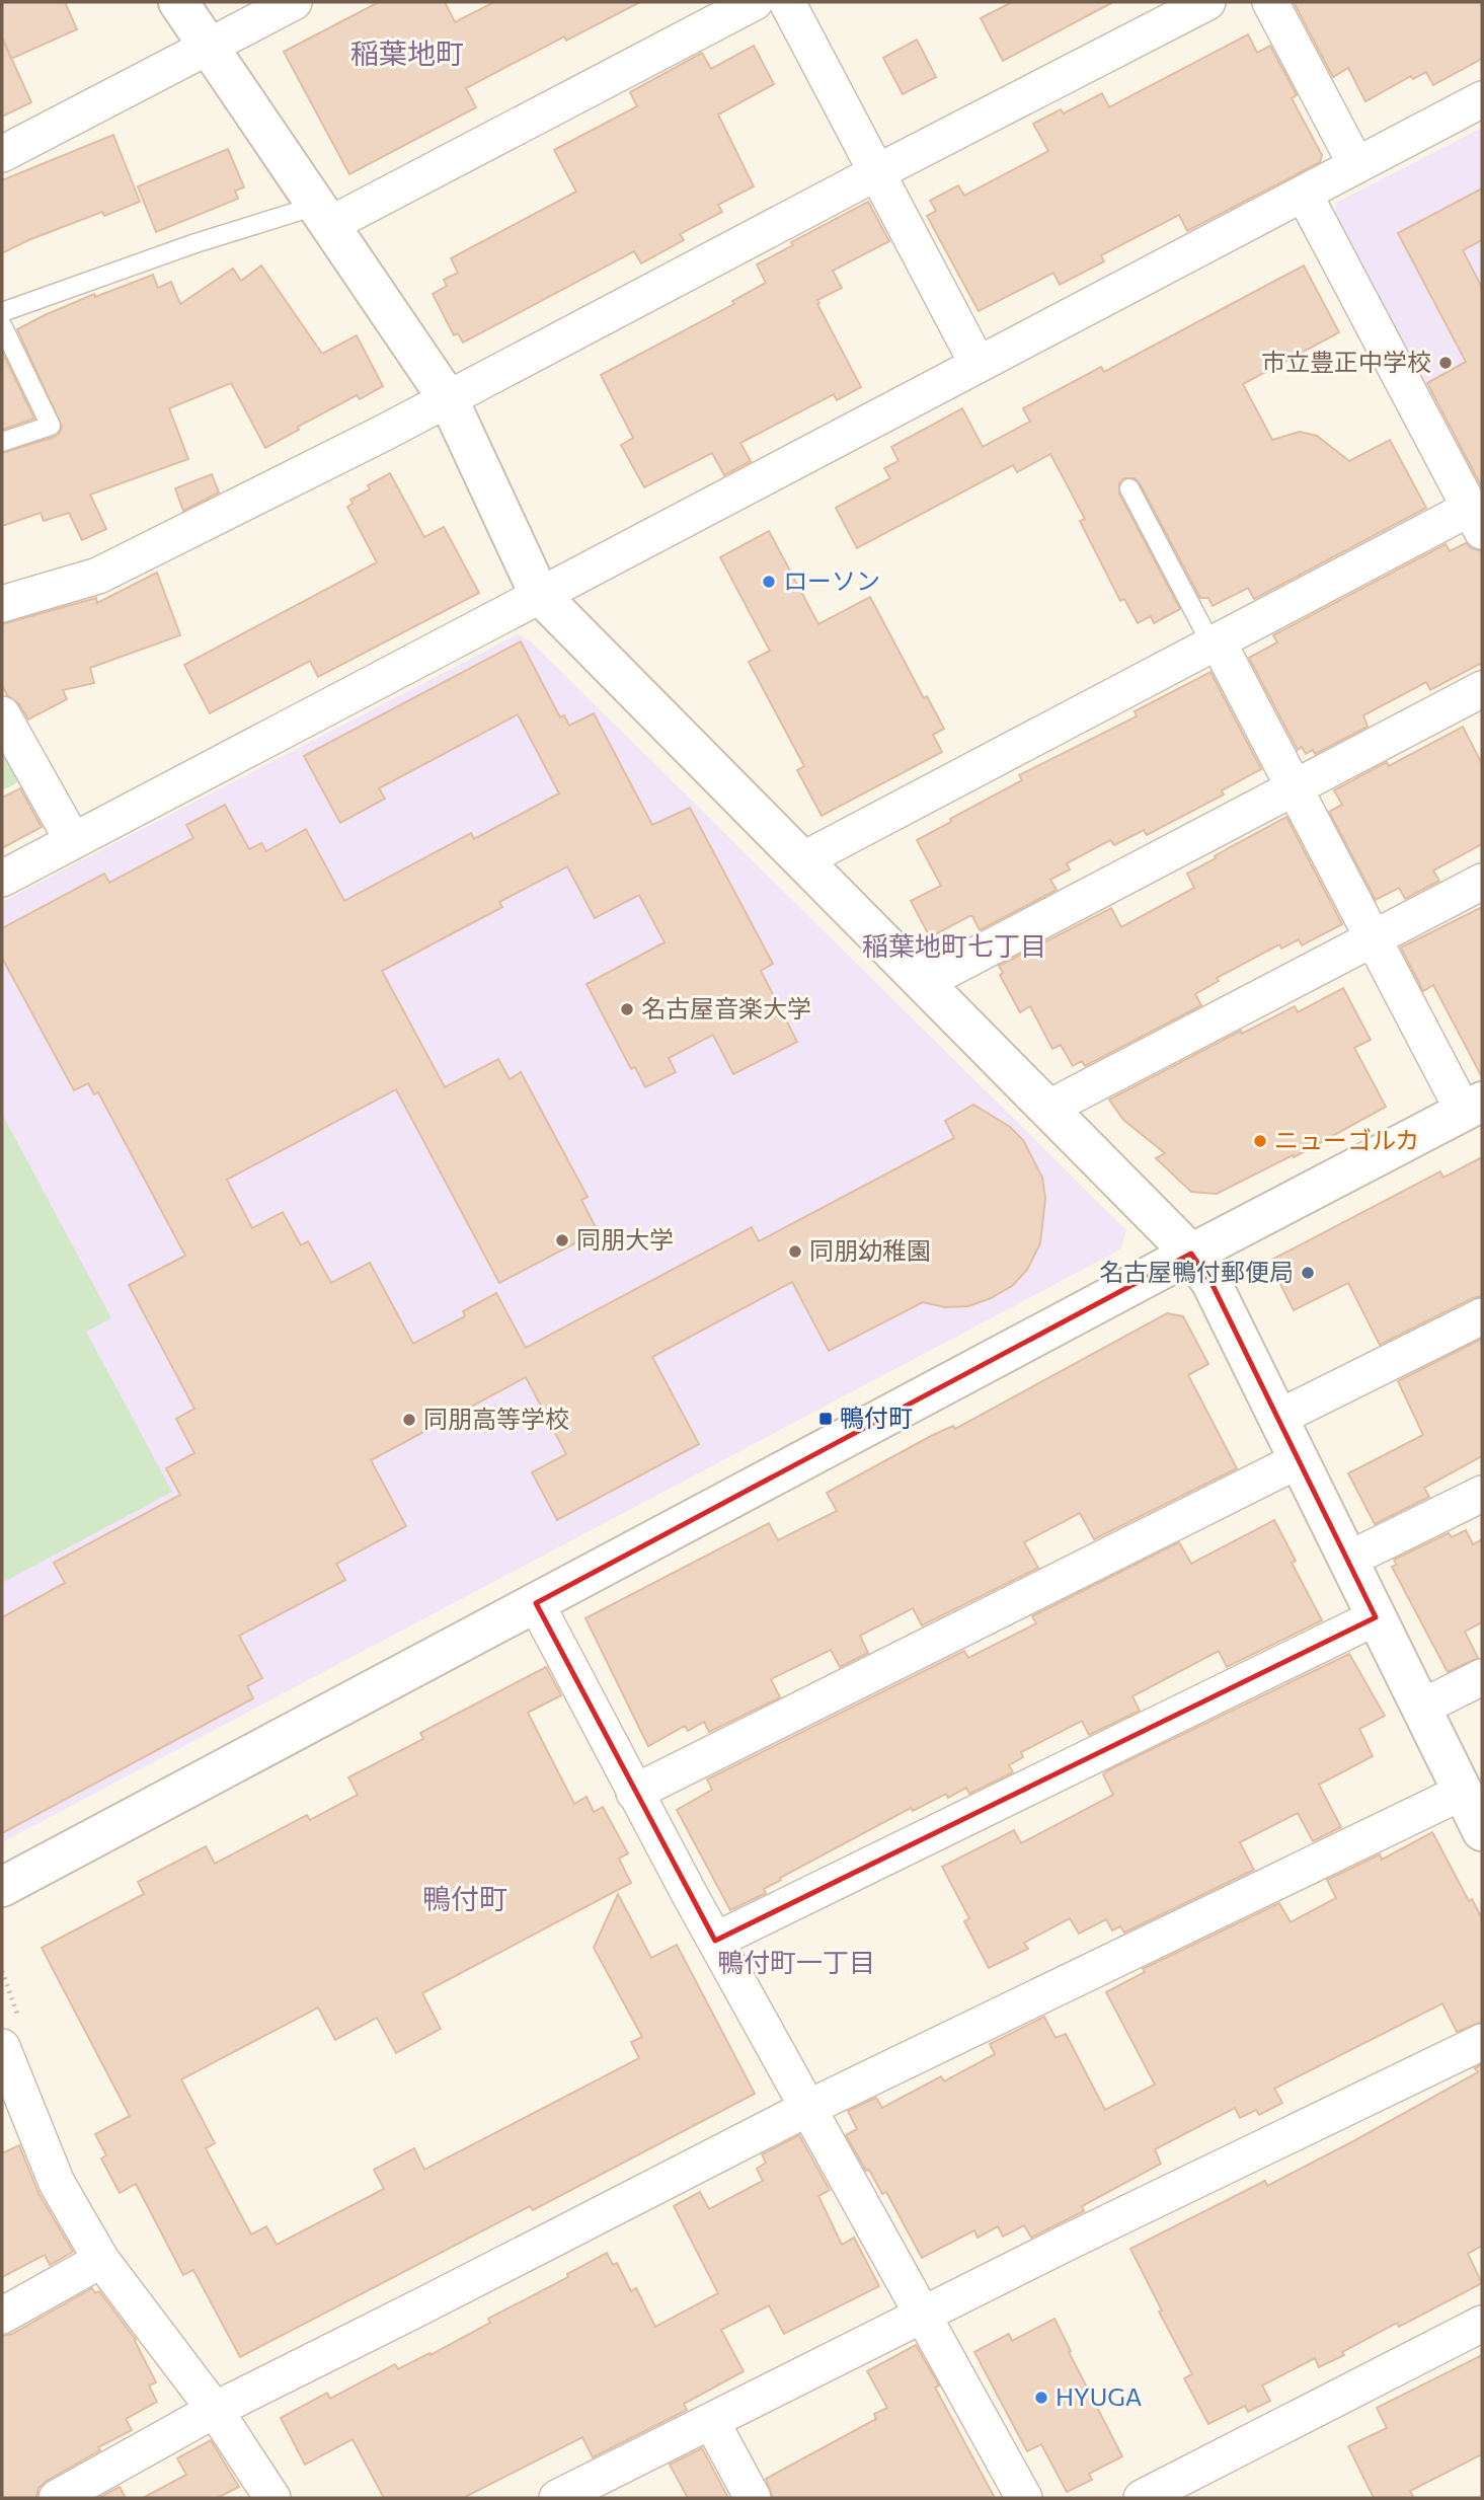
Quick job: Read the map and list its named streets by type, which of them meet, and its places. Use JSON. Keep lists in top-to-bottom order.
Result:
{
  "districts": [
    "稲葉地町",
    "稲葉地町七丁目",
    "鴨付町",
    "鴨付町一丁目"
  ],
  "places": {
    "other": [
      "市立豊正中学校",
      "ローソン",
      "名古屋音楽大学",
      "ニューゴルカ",
      "同朋大学",
      "同朋幼稚園",
      "名古屋鴨付郵便局",
      "同朋高等学校",
      "HYUGA"
    ],
    "transit": ["鴨付町"]
  }
}
